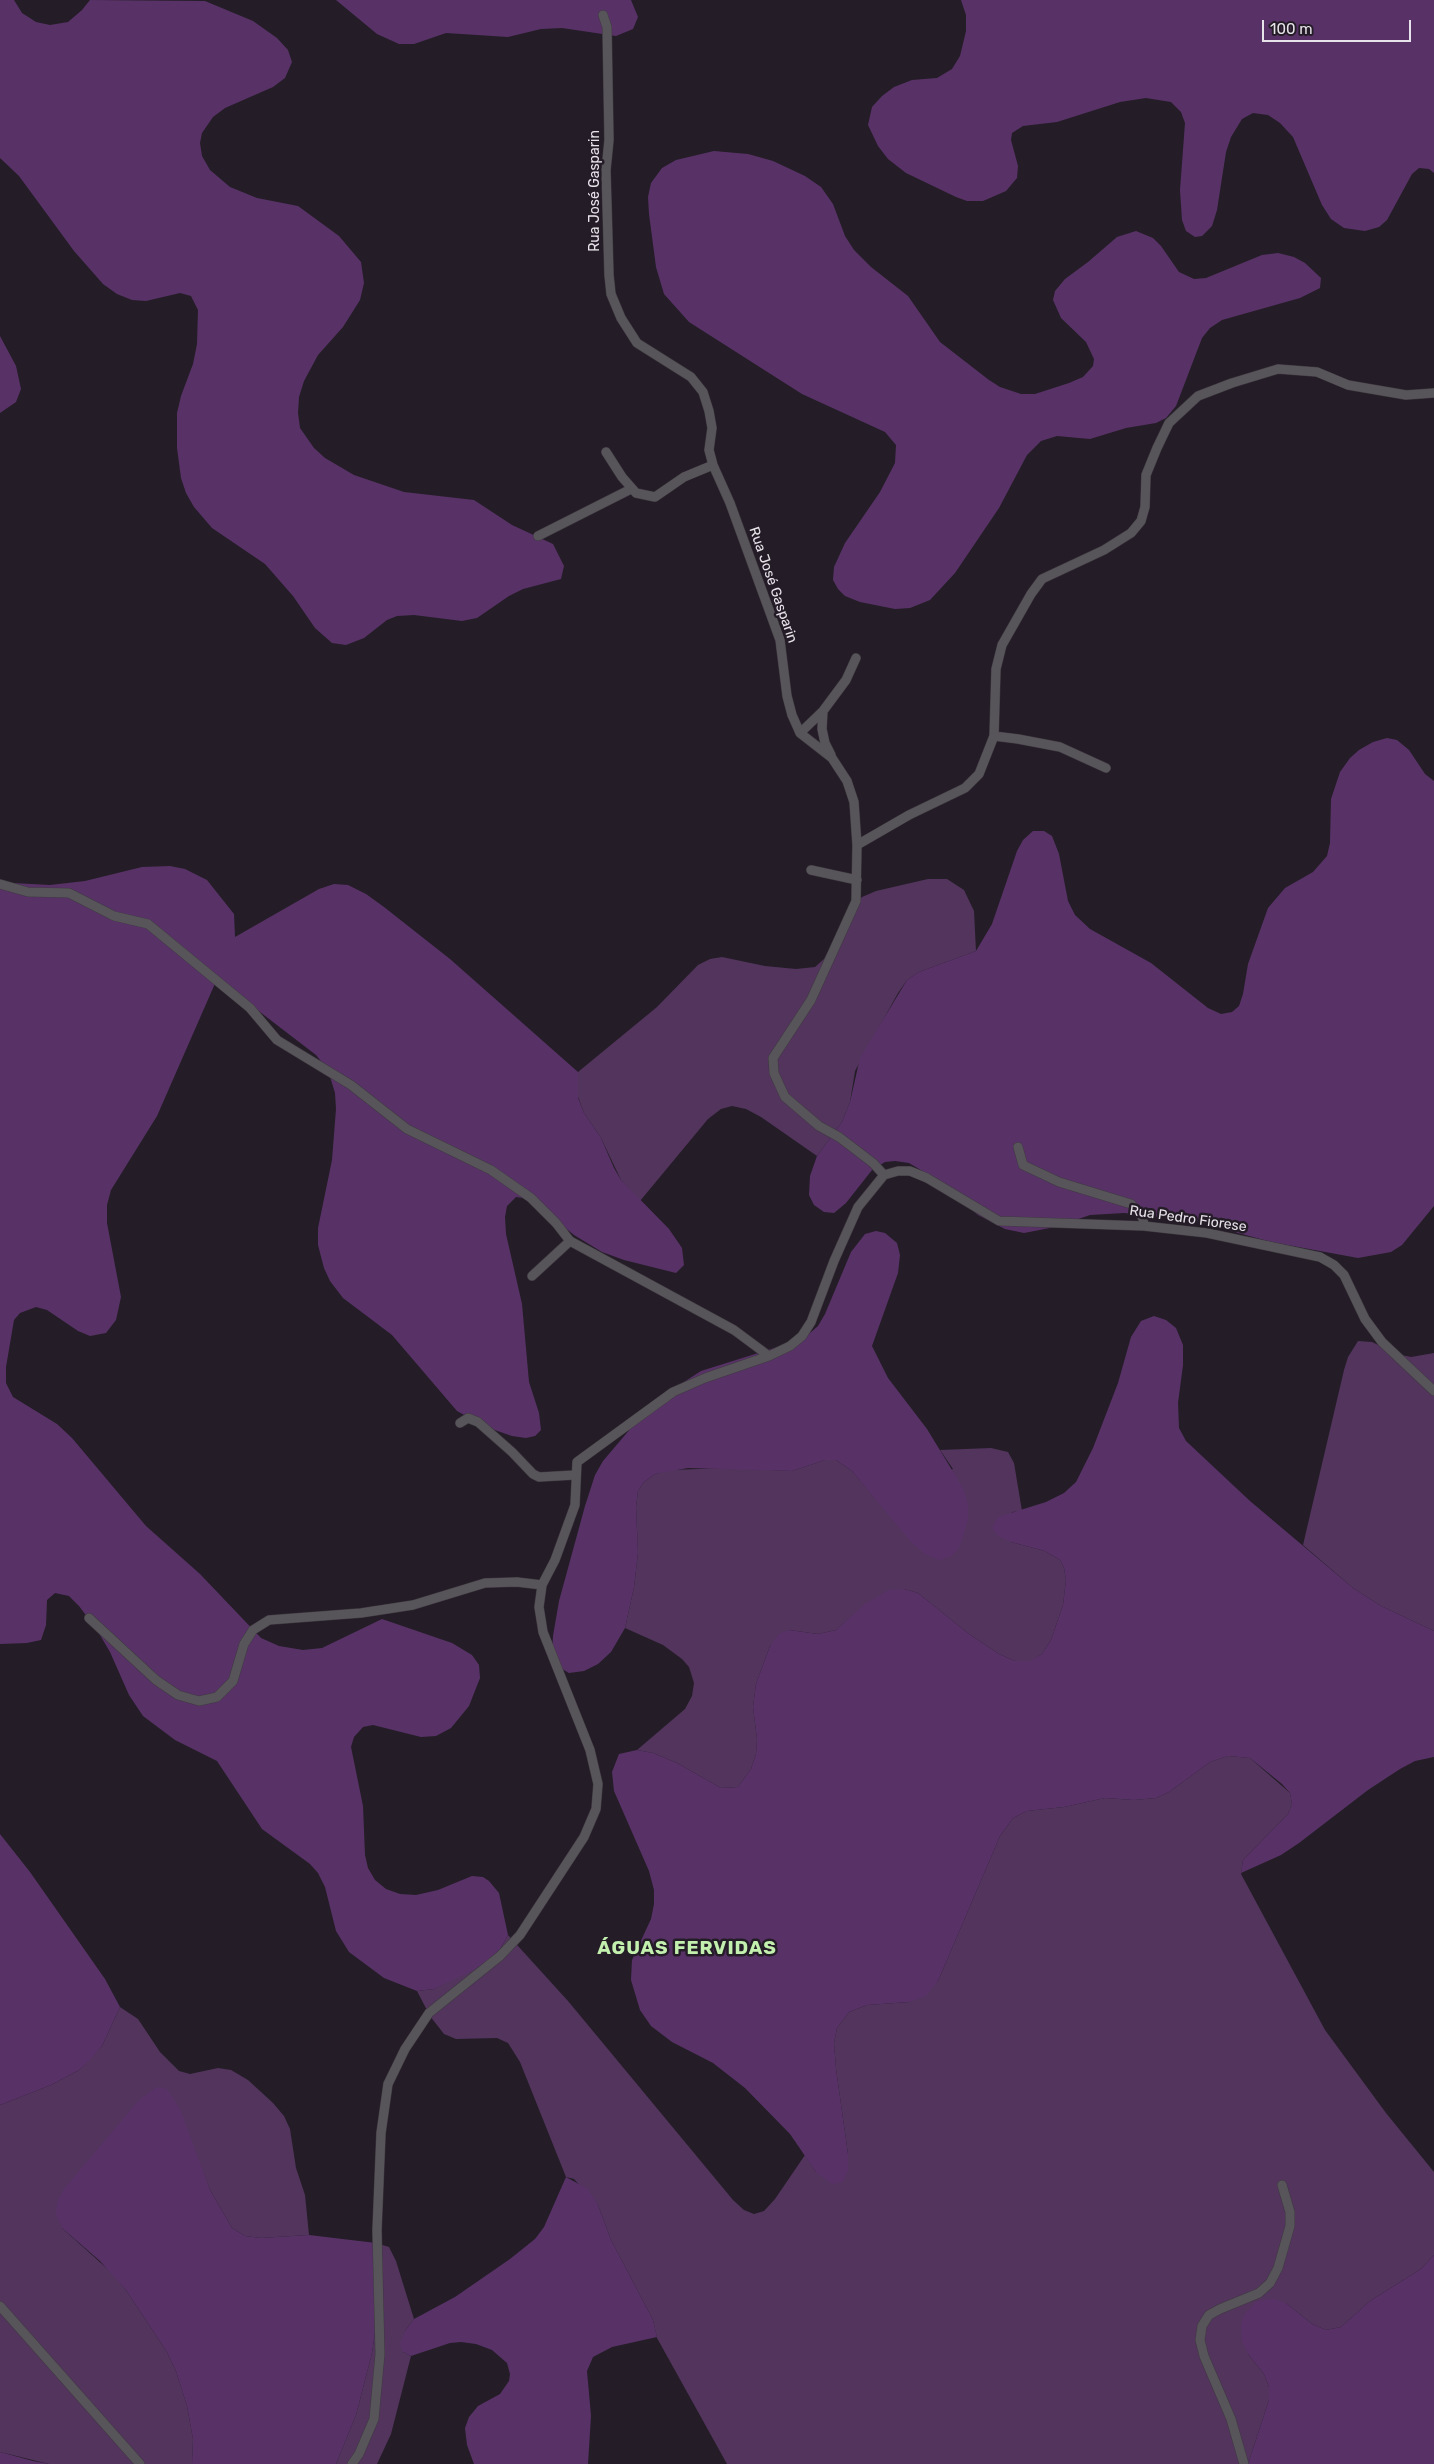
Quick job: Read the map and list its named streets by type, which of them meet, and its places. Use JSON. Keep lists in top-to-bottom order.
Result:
{
  "streets": {
    "street": ["Rua José Gasparin", "Rua Pedro Fiorese"]
  },
  "districts": ["ÁGUAS FERVIDAS"],
  "scale_bar": "100 m"
}
